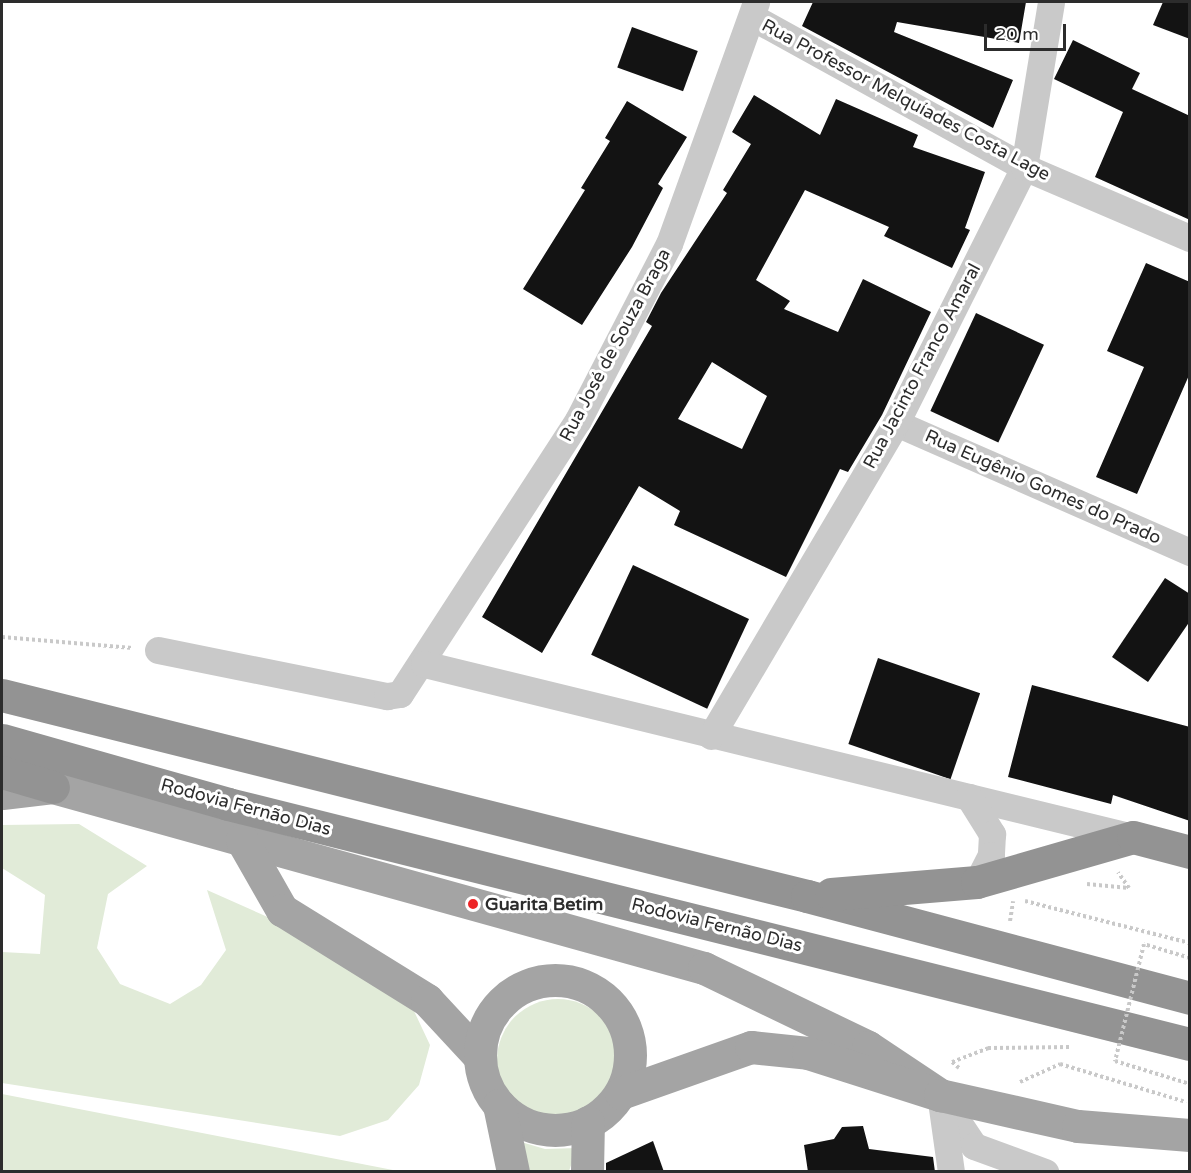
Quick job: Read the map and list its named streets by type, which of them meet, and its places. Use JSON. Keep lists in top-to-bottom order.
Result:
{
  "streets": {
    "highway": ["Rodovia Fernão Dias"],
    "street": [
      "Rua Professor Melquíades Costa Lage",
      "Rua José de Souza Braga",
      "Rua Jacinto Franco Amaral",
      "Rua Eugênio Gomes do Prado"
    ]
  },
  "crossings": [
    ["Rua Professor Melquíades Costa Lage", "Rua José de Souza Braga"],
    ["Rua Professor Melquíades Costa Lage", "Rua Jacinto Franco Amaral"],
    ["Rua Jacinto Franco Amaral", "Rua Eugênio Gomes do Prado"]
  ],
  "places": ["Guarita Betim"],
  "scale_bar": "20 m"
}
